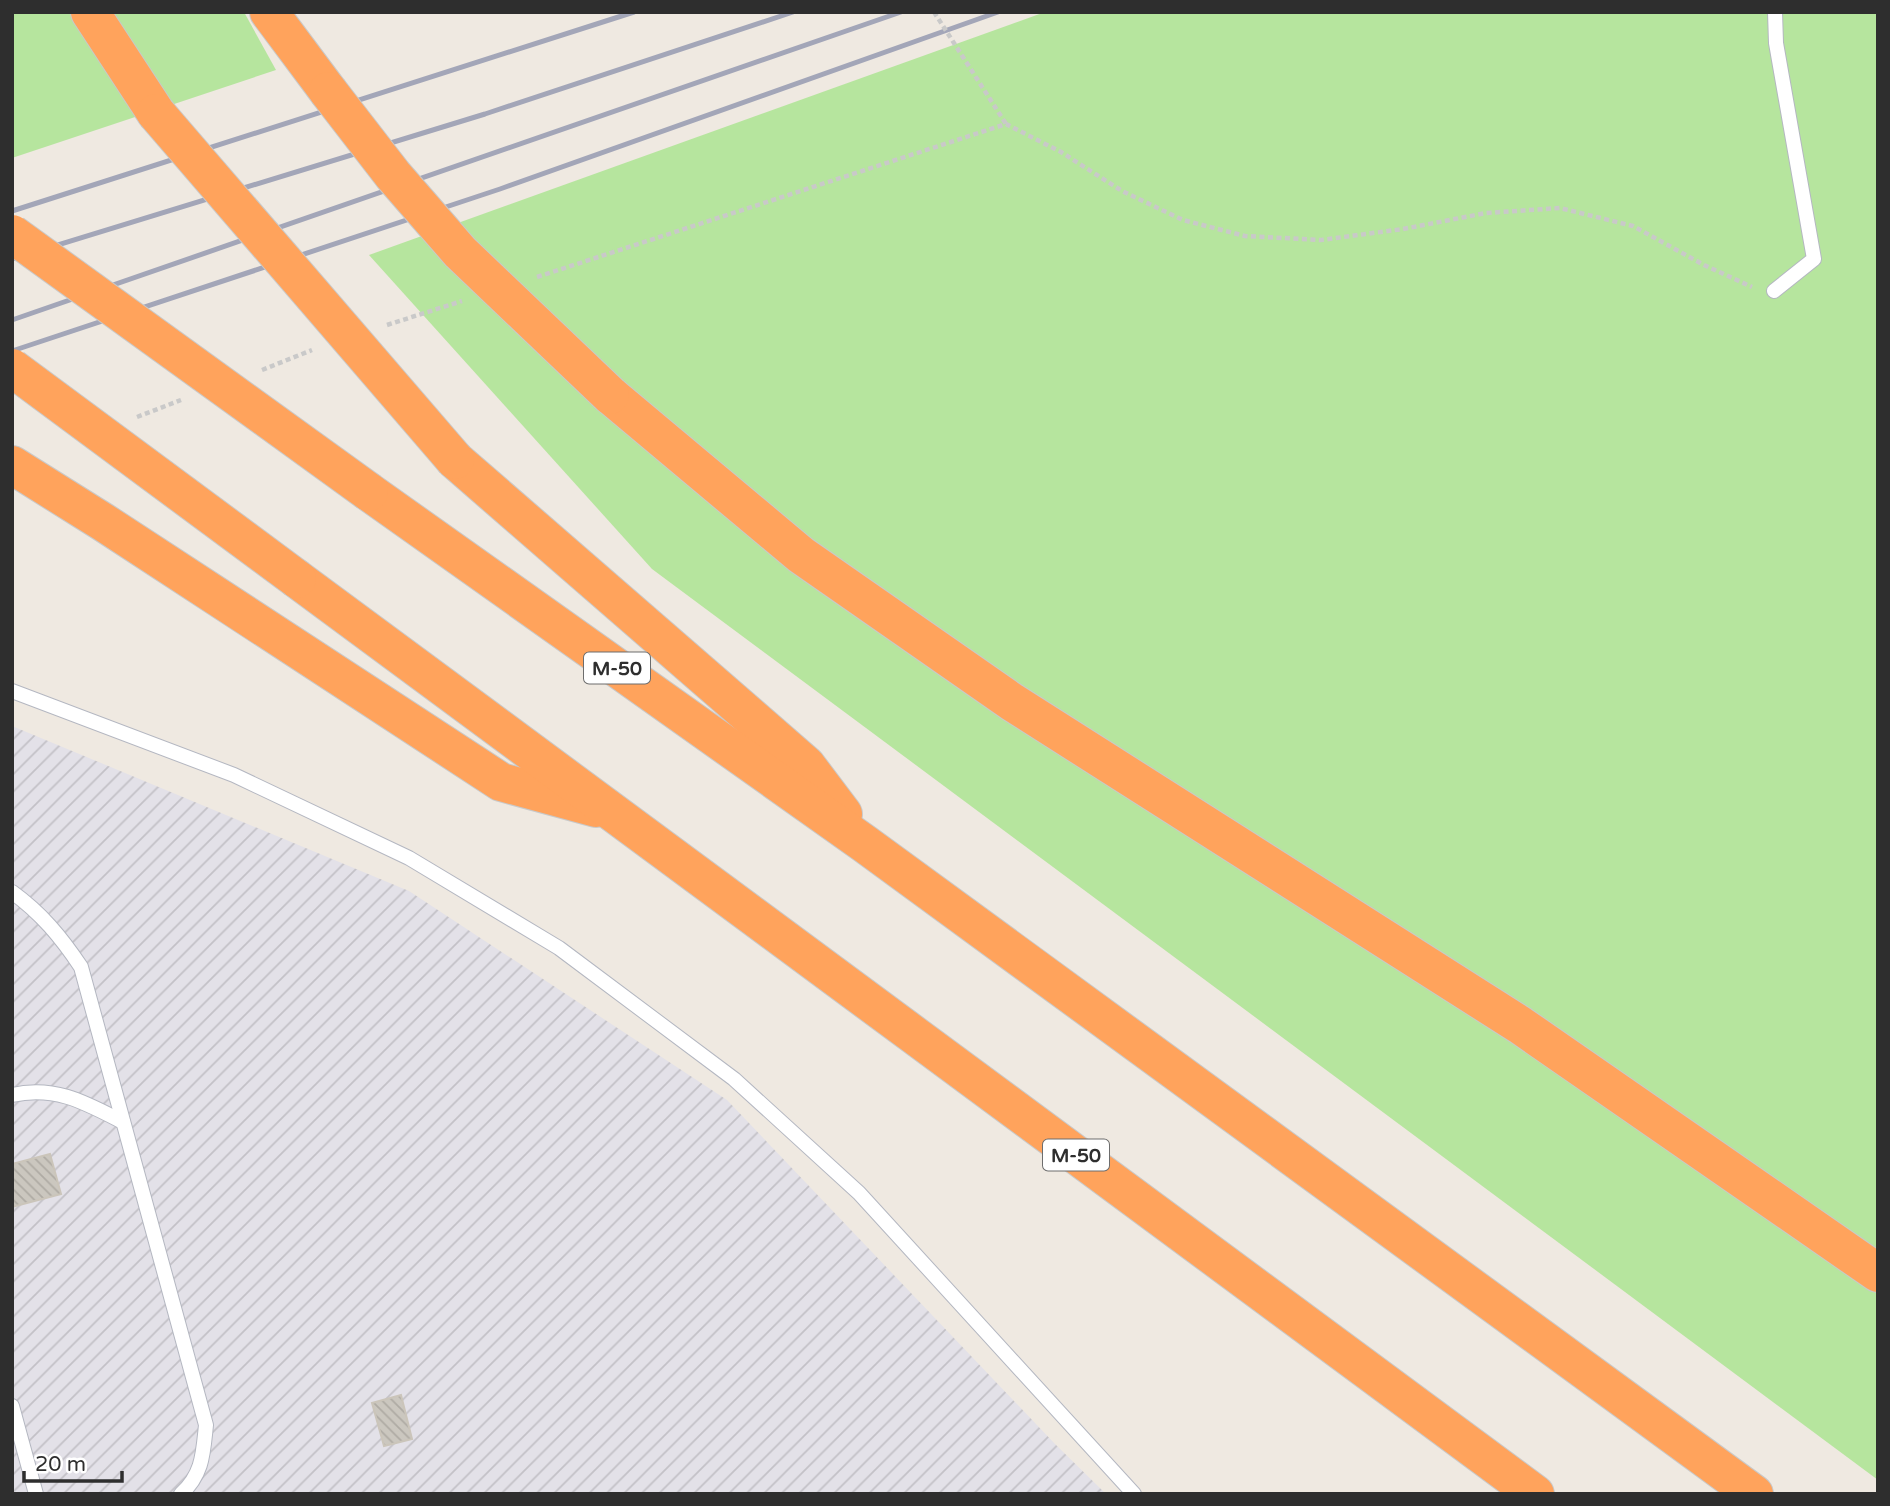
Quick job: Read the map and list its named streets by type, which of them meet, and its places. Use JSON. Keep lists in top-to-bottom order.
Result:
{
  "streets": {
    "highway": ["M-50"]
  },
  "scale_bar": "20 m"
}
